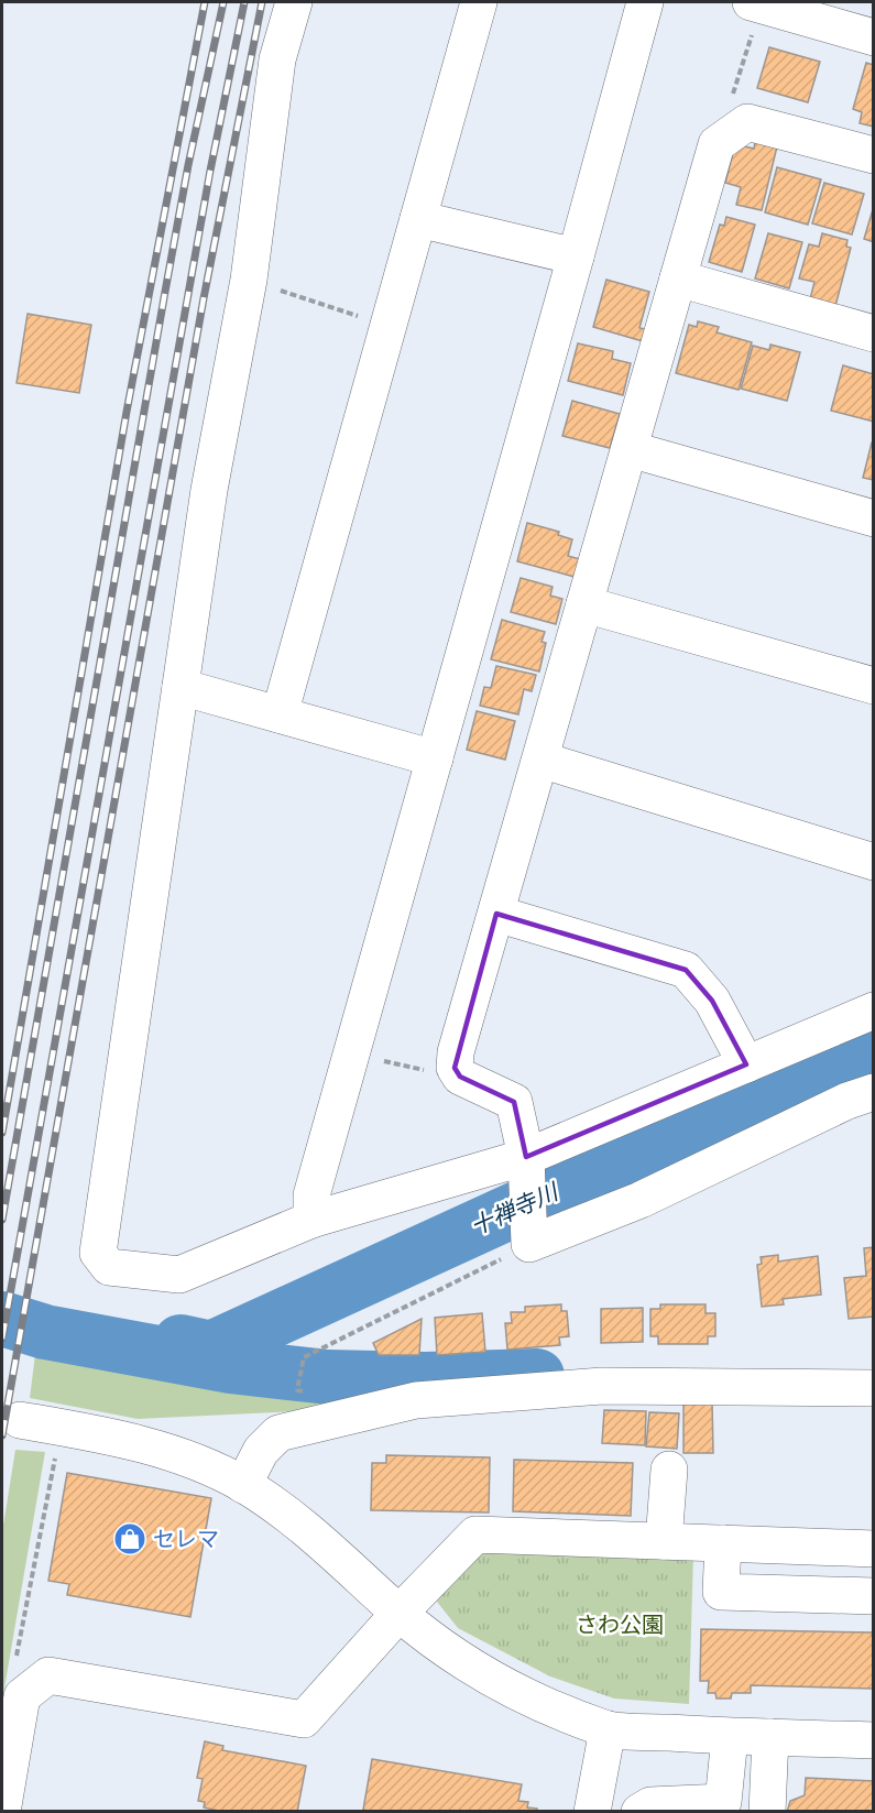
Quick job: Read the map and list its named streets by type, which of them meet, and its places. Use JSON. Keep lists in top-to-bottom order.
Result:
{
  "water": ["十禅寺川"],
  "parks": ["さわ公園"],
  "places": {
    "shop": ["セレマ"]
  }
}
